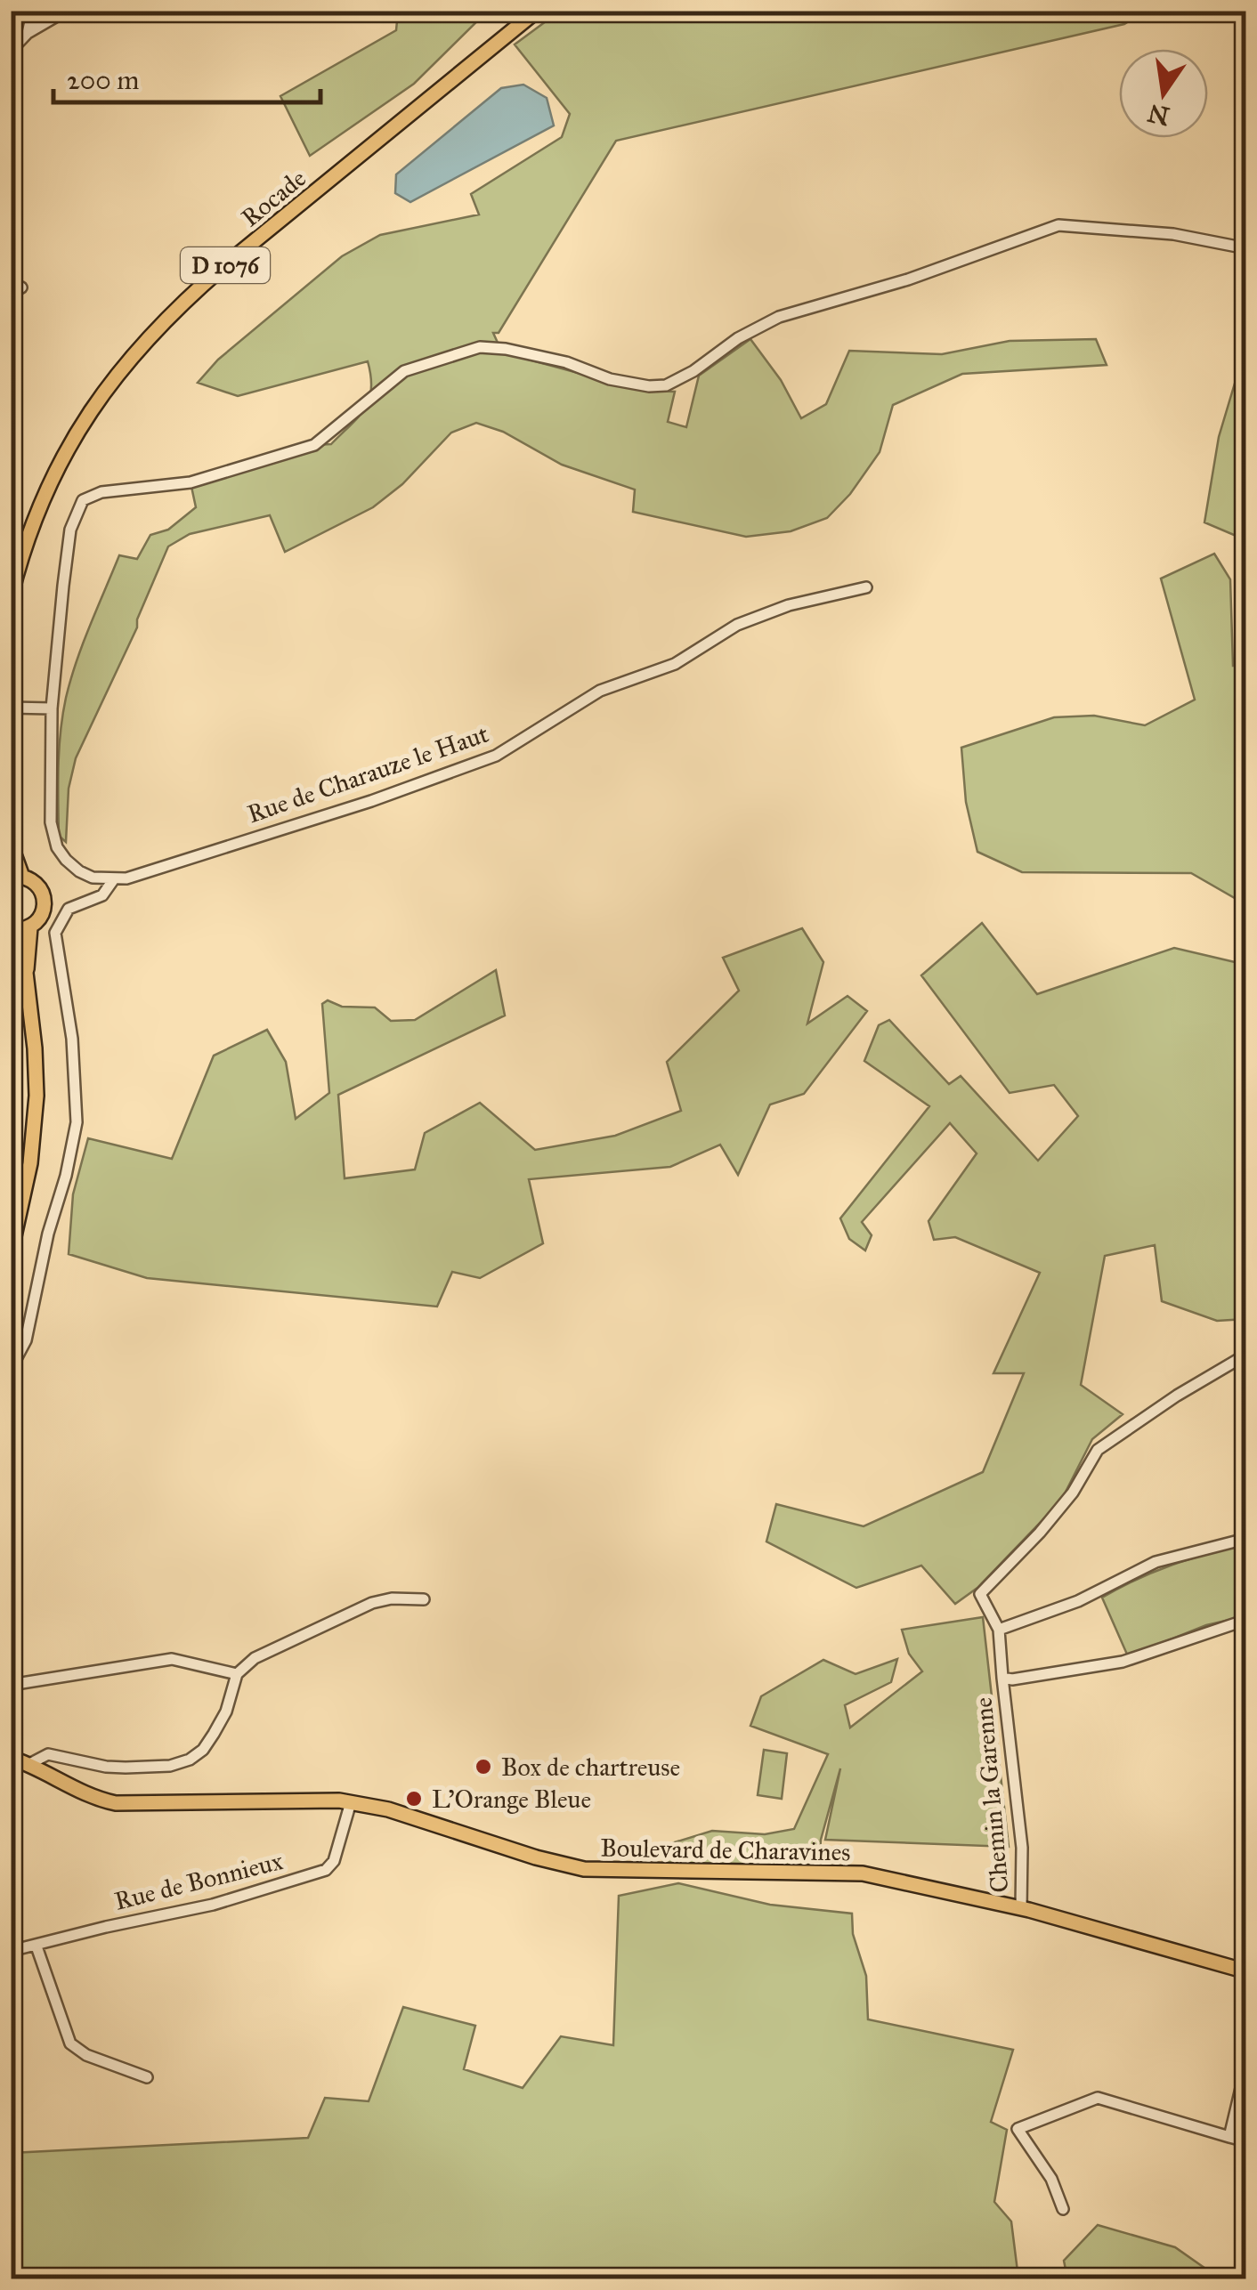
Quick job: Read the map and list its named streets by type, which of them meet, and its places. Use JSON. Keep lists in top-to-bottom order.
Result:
{
  "streets": {
    "main road": ["Rocade", "D 1076", "Boulevard de Charavines"],
    "street": ["Rue de Charauze le Haut", "Chemin la Garenne", "Rue de Bonnieux"]
  },
  "crossings": [
    ["Chemin la Garenne", "Boulevard de Charavines"],
    ["Boulevard de Charavines", "Rue de Bonnieux"]
  ],
  "places": ["Box de chartreuse", "L'Orange Bleue"],
  "scale_bar": "200 m",
  "north": "bottom"
}
